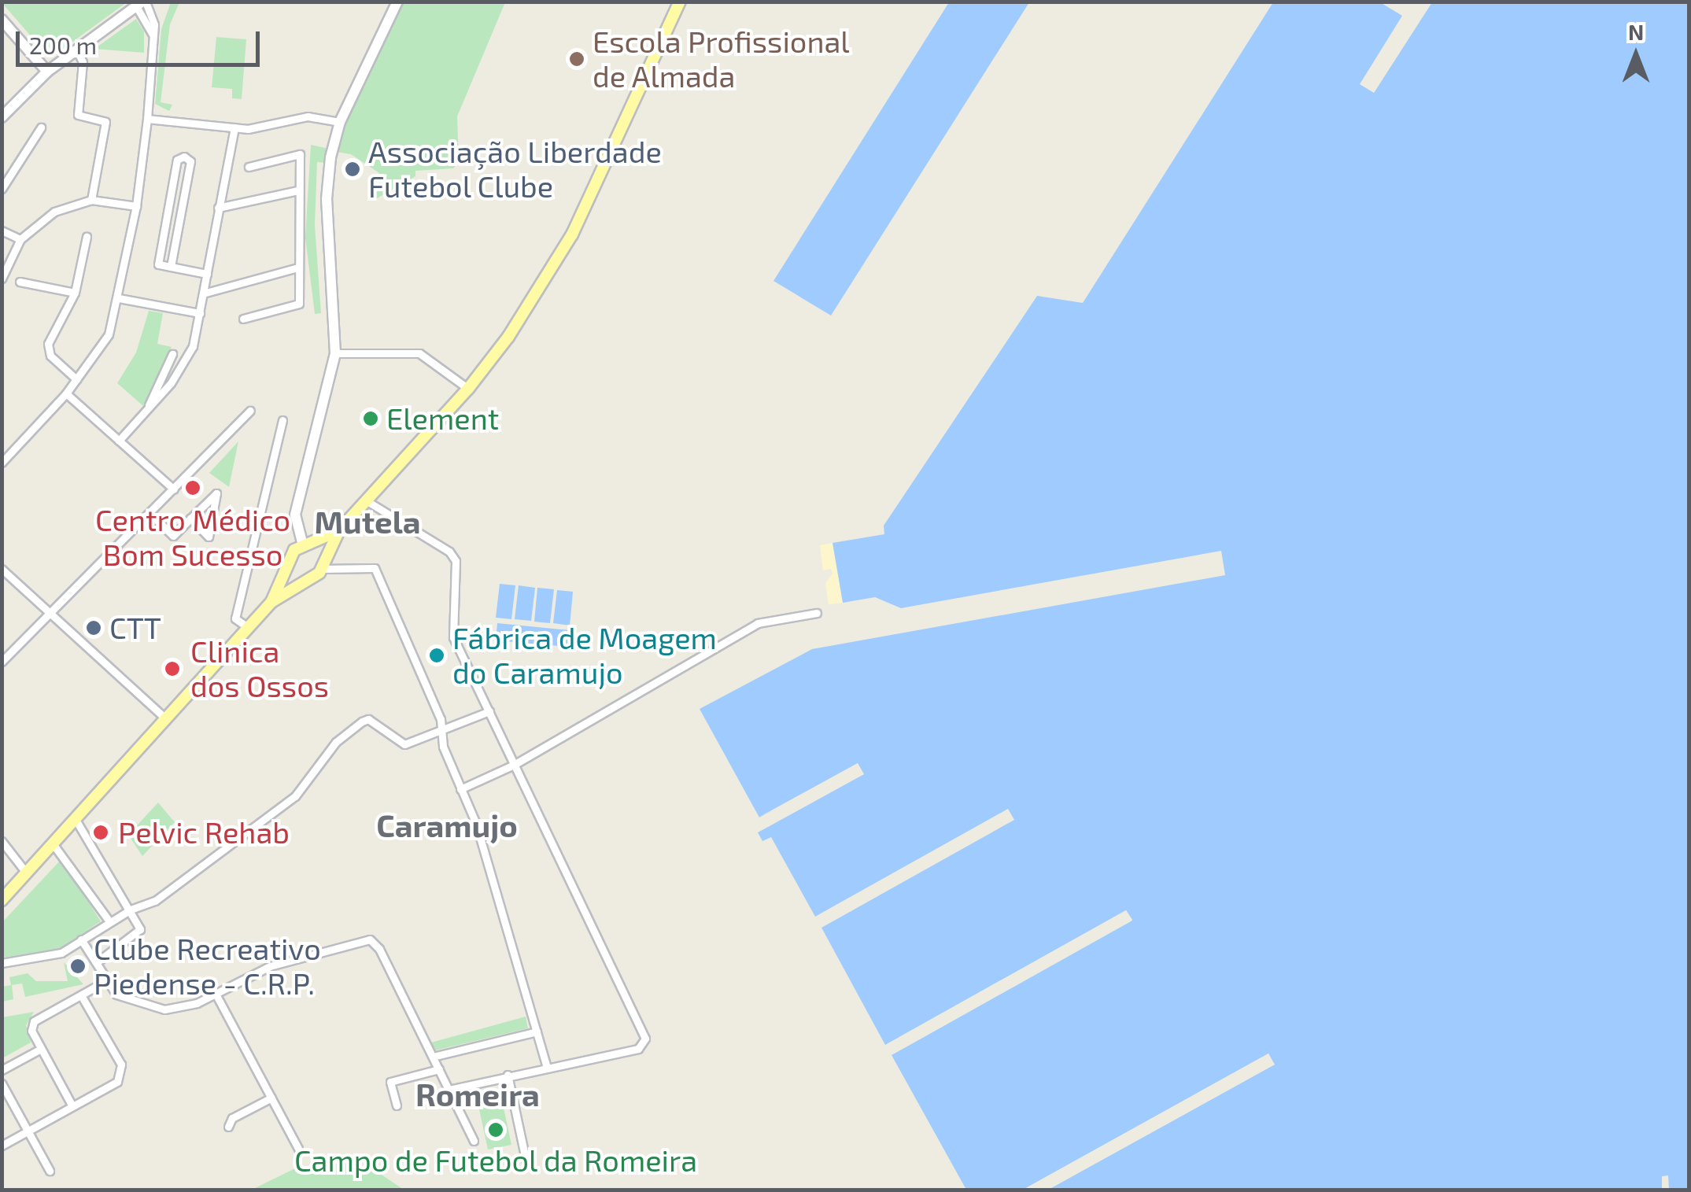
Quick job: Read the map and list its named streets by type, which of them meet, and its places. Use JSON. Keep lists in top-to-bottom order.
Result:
{
  "districts": ["Mutela", "Caramujo", "Romeira"],
  "places": [
    "Escola Profissional de Almada",
    "Associação Liberdade Futebol Clube",
    "Element",
    "Centro Médico Bom Sucesso",
    "CTT",
    "Fábrica de Moagem do Caramujo",
    "Clinica dos Ossos",
    "Pelvic Rehab",
    "Clube Recreativo Piedense - C.R.P.",
    "Campo de Futebol da Romeira"
  ],
  "scale_bar": "200 m",
  "north": "top"
}
